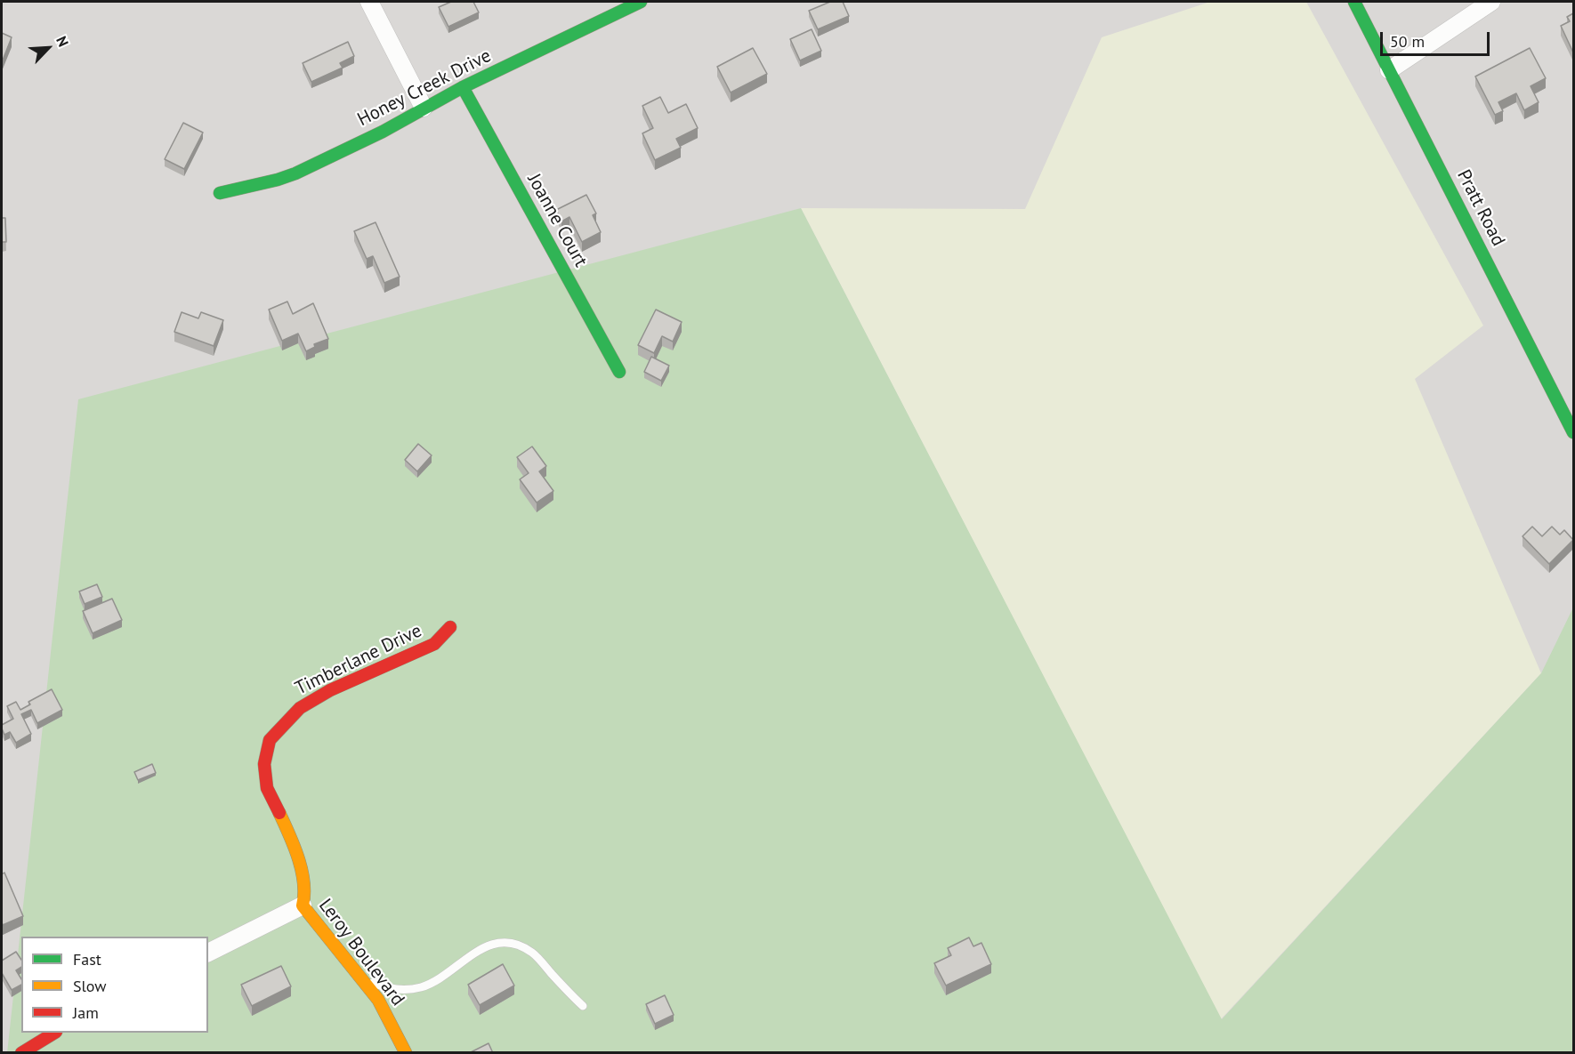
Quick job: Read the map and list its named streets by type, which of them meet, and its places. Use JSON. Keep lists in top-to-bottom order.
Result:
{
  "streets": {
    "street": [
      "Honey Creek Drive",
      "Pratt Road",
      "Joanne Court",
      "Timberlane Drive",
      "Leroy Boulevard"
    ]
  },
  "crossings": [
    ["Honey Creek Drive", "Joanne Court"],
    ["Timberlane Drive", "Leroy Boulevard"]
  ],
  "legend": ["Fast", "Slow", "Jam"],
  "scale_bar": "50 m",
  "north": "top right"
}
